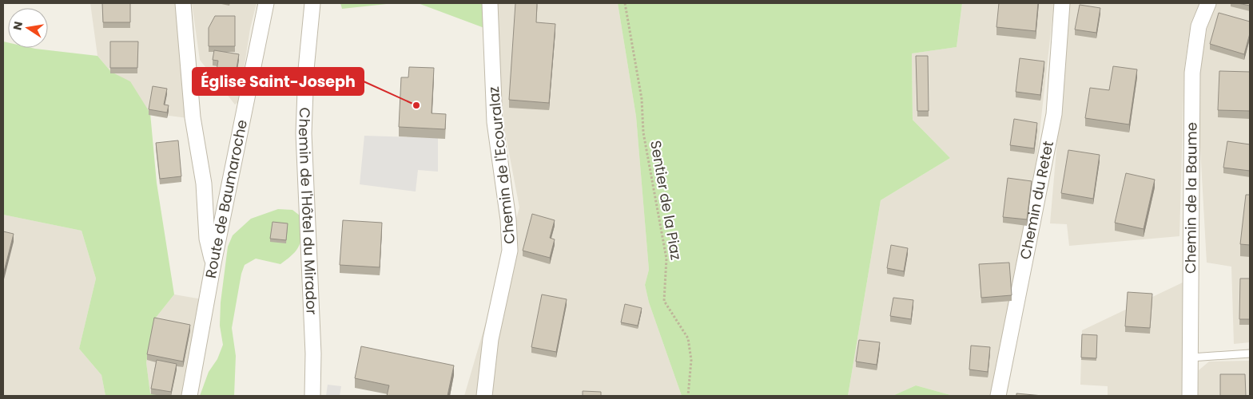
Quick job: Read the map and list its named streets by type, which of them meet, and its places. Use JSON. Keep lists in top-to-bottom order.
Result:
{
  "streets": {
    "street": [
      "Chemin de l'Ecouralaz",
      "Chemin de la Baume",
      "Route de Baumaroche",
      "Chemin du Retet",
      "Chemin de l'Hôtel du Mirador"
    ],
    "path": ["Sentier de la Piaz"]
  },
  "places": ["Église Saint-Joseph"],
  "north": "left"
}
